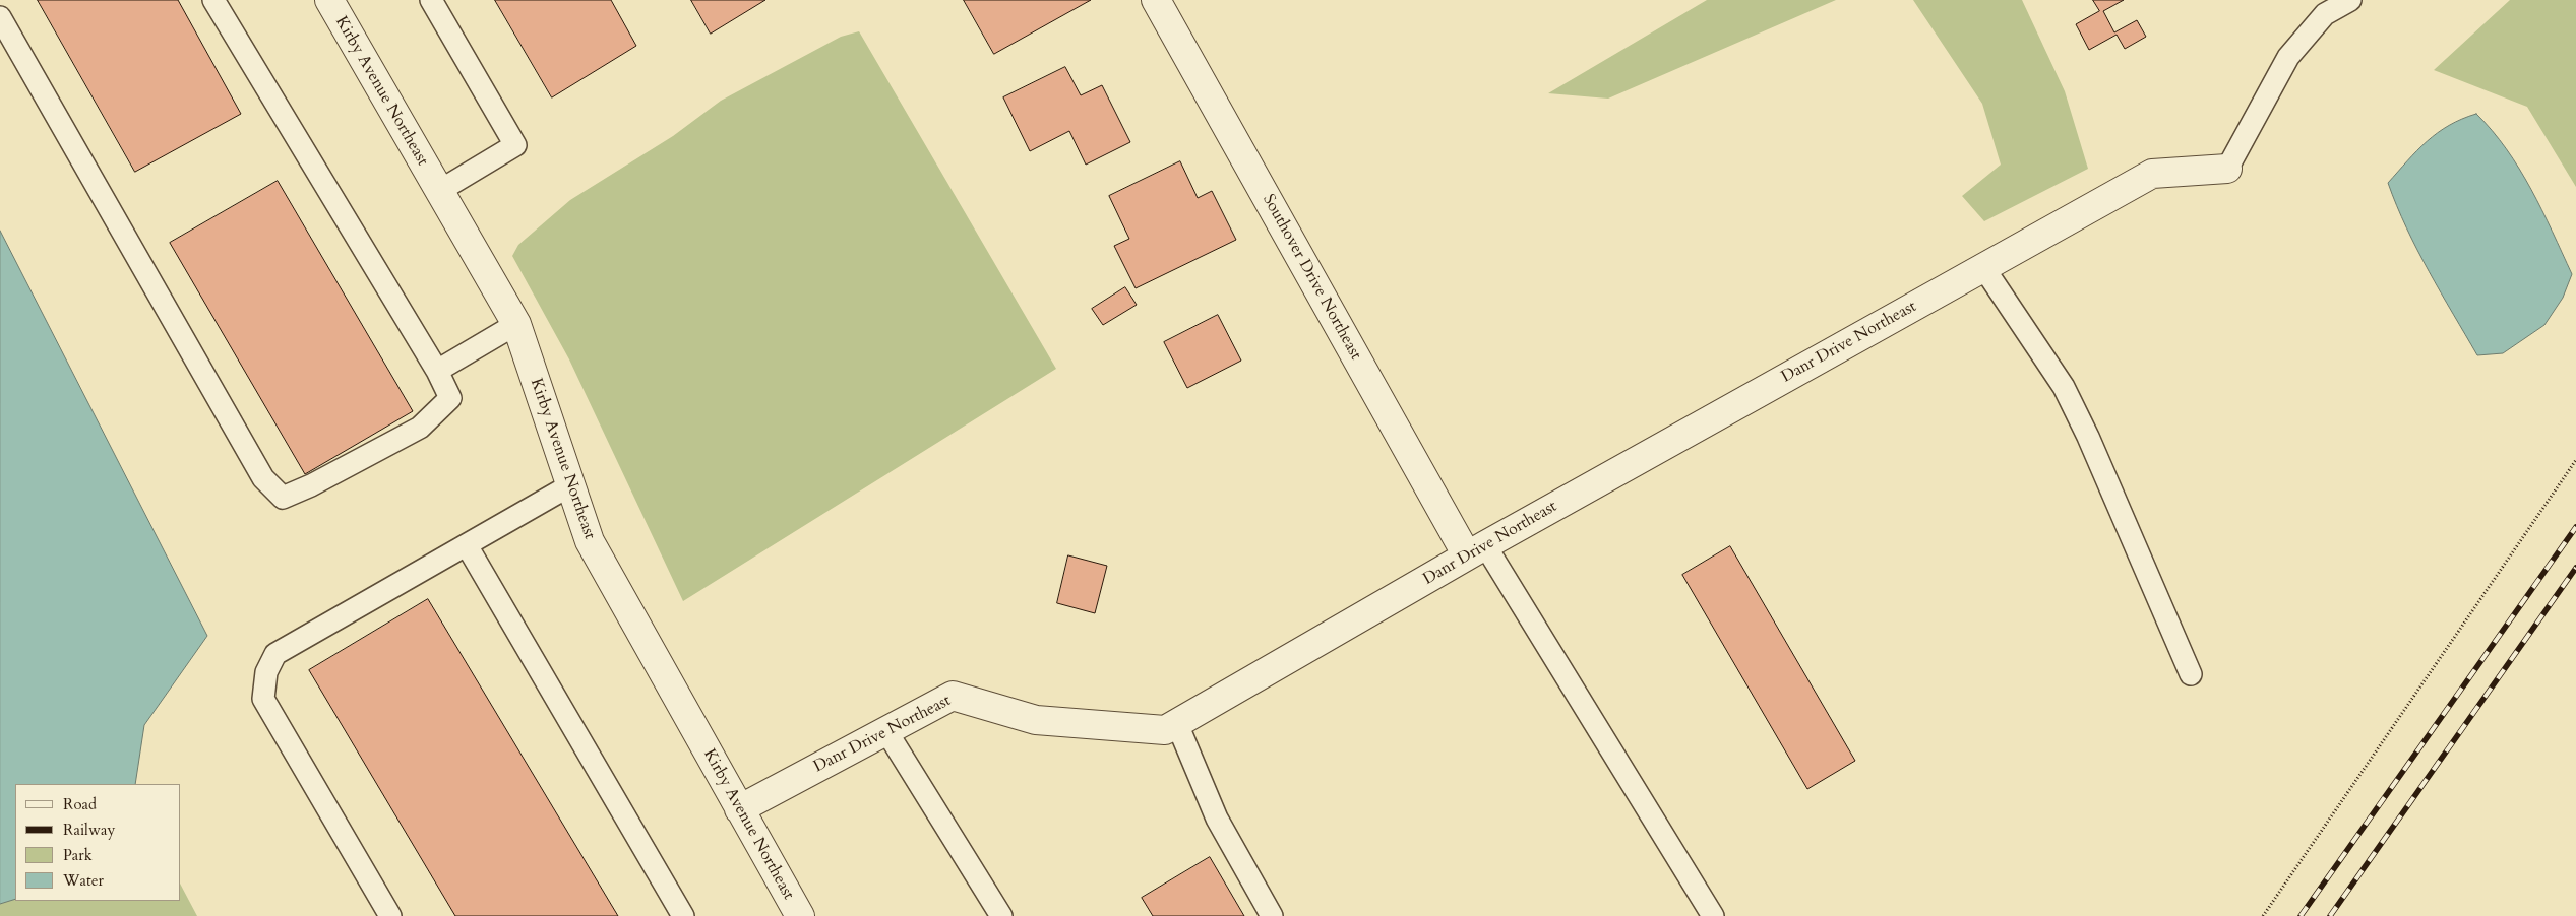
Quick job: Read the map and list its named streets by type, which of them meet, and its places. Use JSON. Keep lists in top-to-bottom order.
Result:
{
  "streets": {
    "street": ["Kirby Avenue Northeast", "Southover Drive Northeast", "Danr Drive Northeast"]
  },
  "crossings": [
    ["Kirby Avenue Northeast", "Danr Drive Northeast"],
    ["Southover Drive Northeast", "Danr Drive Northeast"]
  ],
  "legend": [
    "Road",
    "Railway",
    "Park",
    "Water"
  ]
}
